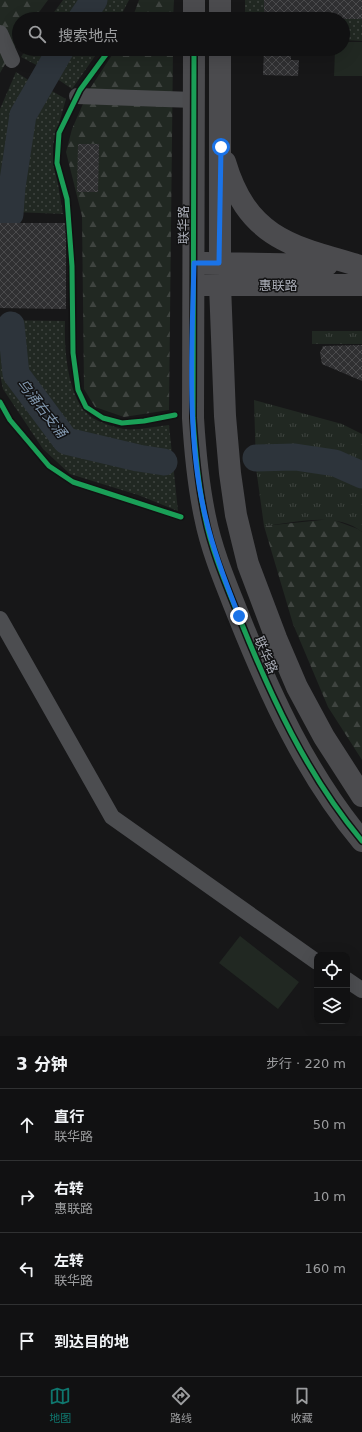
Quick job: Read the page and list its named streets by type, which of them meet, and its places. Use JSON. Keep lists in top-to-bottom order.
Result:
{
  "streets": {
    "street": ["联华路", "惠联路"]
  },
  "crossings": [
    ["联华路", "惠联路"]
  ],
  "water": ["乌涌右支涌"],
  "page": {
    "search": "搜索地点",
    "heading": ["3 分钟", "步行 · 220 m"],
    "list": [
      ["直行", "联华路", "50 m"],
      ["右转", "惠联路", "10 m"],
      ["左转", "联华路", "160 m"],
      "到达目的地"
    ],
    "nav": ["地图", "路线", "收藏"]
  }
}
